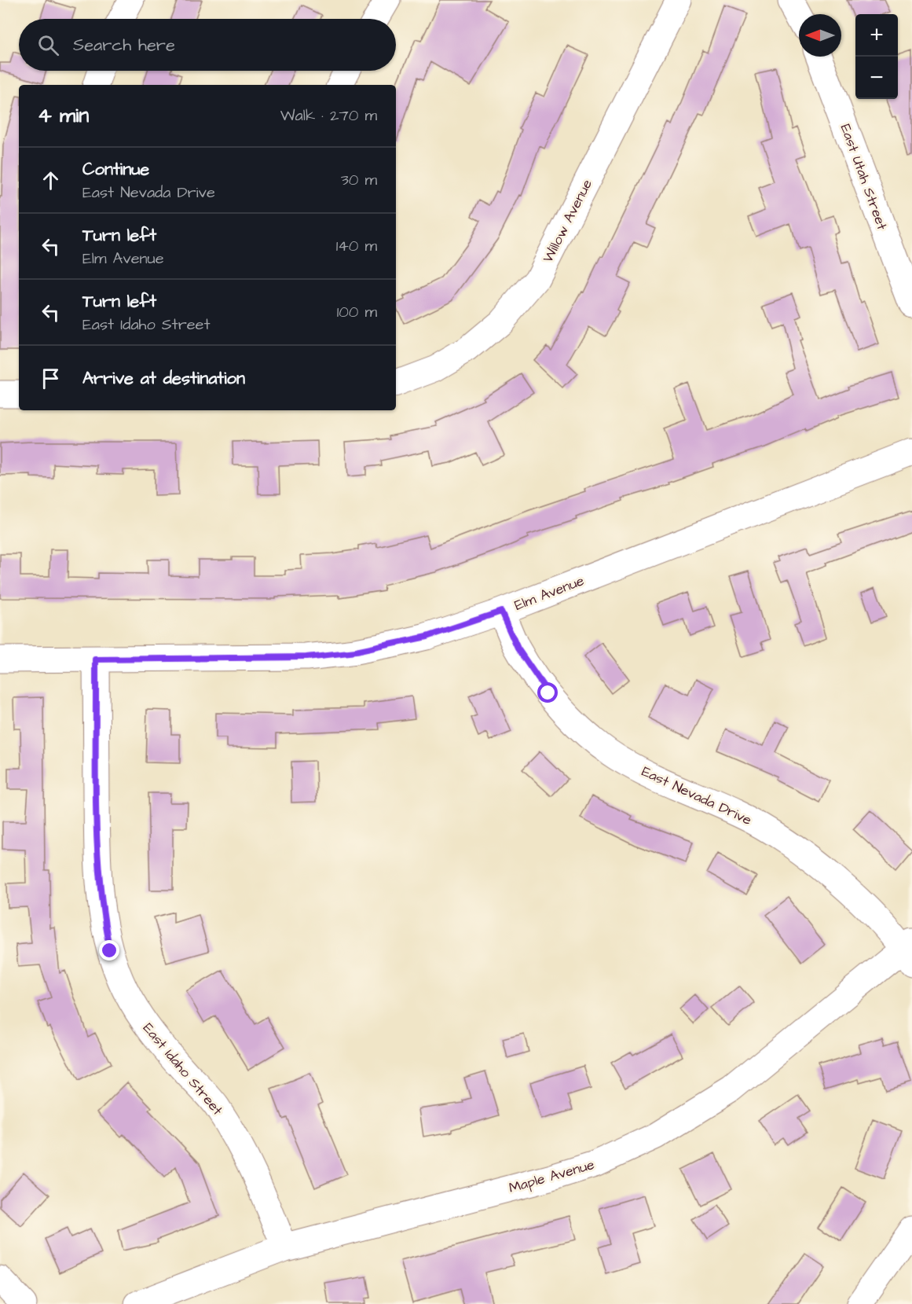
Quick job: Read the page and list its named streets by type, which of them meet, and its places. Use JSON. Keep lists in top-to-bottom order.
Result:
{
  "streets": {
    "street": [
      "East Utah Street",
      "Willow Avenue",
      "Elm Avenue",
      "East Nevada Drive",
      "East Idaho Street",
      "Maple Avenue"
    ]
  },
  "crossings": [
    ["Elm Avenue", "East Nevada Drive"],
    ["Elm Avenue", "East Idaho Street"],
    ["East Nevada Drive", "Maple Avenue"],
    ["East Idaho Street", "Maple Avenue"]
  ],
  "north": "left",
  "page": {
    "map_buttons": ["+", "−"],
    "search": "Search here",
    "heading": ["4 min", "Walk · 270 m"],
    "list": [
      ["Continue", "East Nevada Drive", "30 m"],
      ["Turn left", "Elm Avenue", "140 m"],
      ["Turn left", "East Idaho Street", "100 m"],
      "Arrive at destination"
    ]
  }
}
